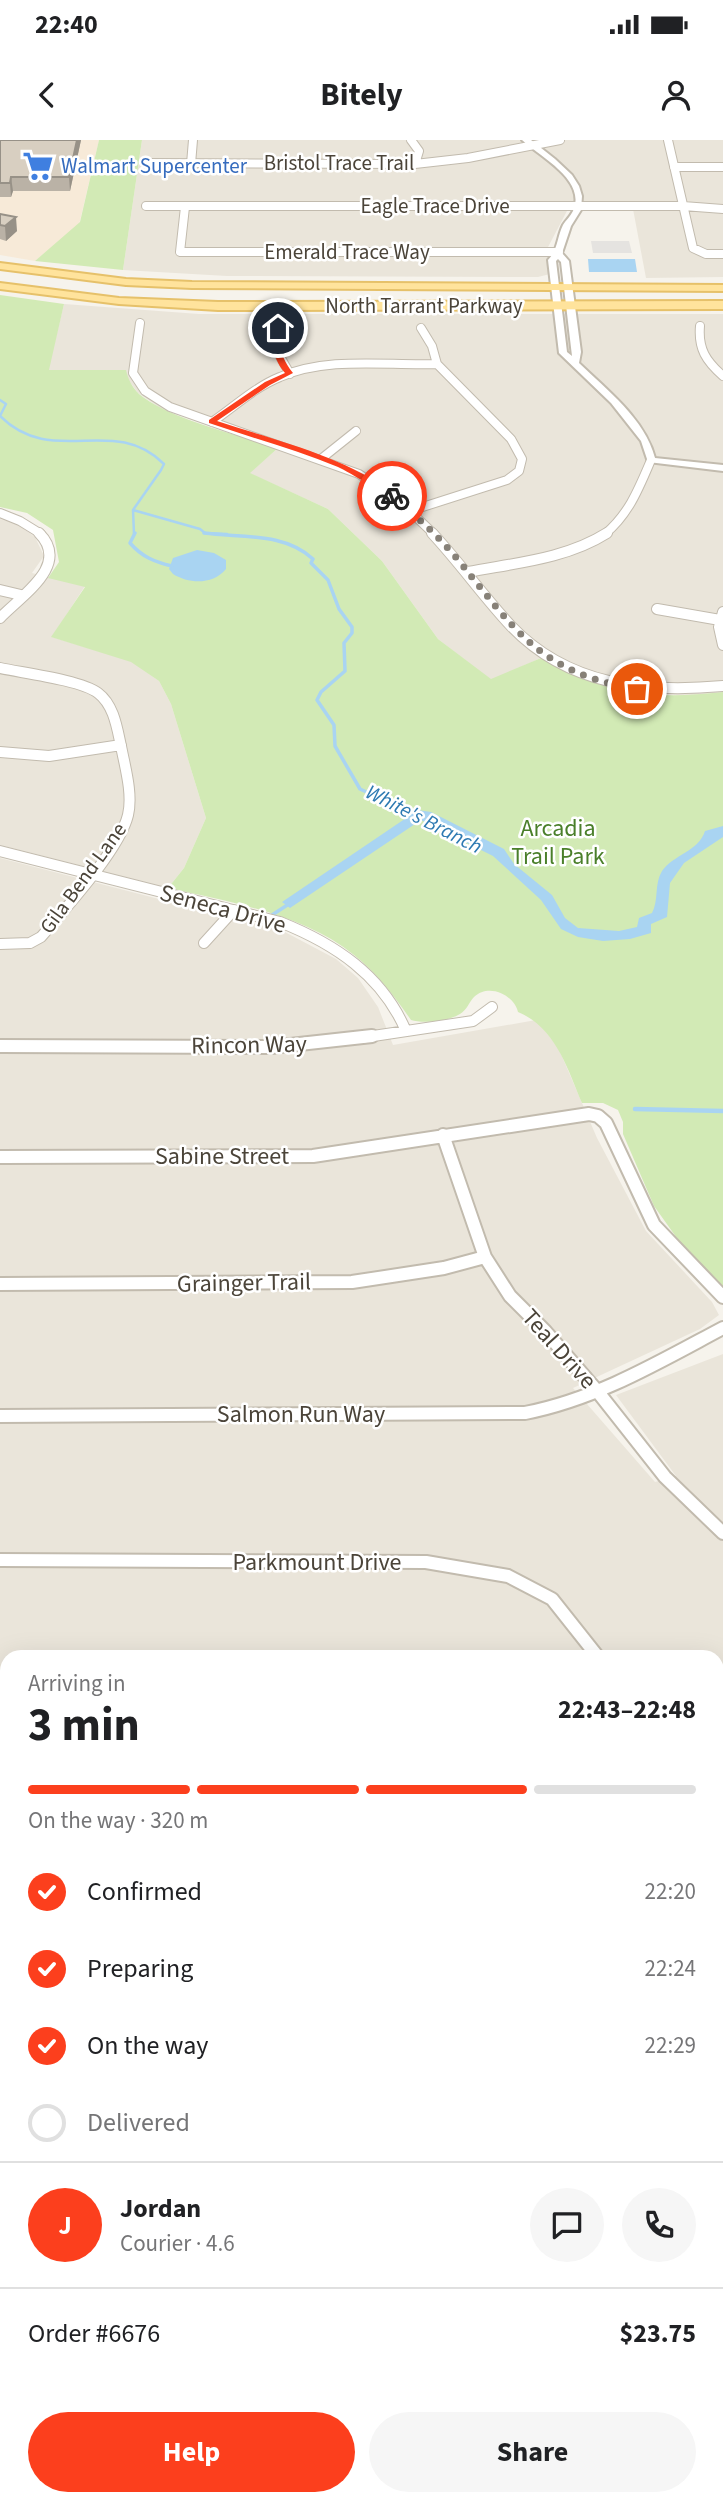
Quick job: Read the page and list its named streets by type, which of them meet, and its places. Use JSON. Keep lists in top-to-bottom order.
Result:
{
  "streets": {
    "main road": ["North Tarrant Parkway"],
    "street": [
      "Bristol Trace Trail",
      "Eagle Trace Drive",
      "Emerald Trace Way",
      "Gila Bend Lane",
      "Seneca Drive",
      "Rincon Way",
      "Sabine Street",
      "Grainger Trail",
      "Teal Drive",
      "Salmon Run Way",
      "Parkmount Drive"
    ]
  },
  "crossings": [
    ["Eagle Trace Drive", "Emerald Trace Way"],
    ["Gila Bend Lane", "Seneca Drive"],
    ["Seneca Drive", "Rincon Way"],
    ["Sabine Street", "Teal Drive"],
    ["Grainger Trail", "Teal Drive"],
    ["Teal Drive", "Salmon Run Way"]
  ],
  "water": ["White's Branch"],
  "parks": ["Arcadia Trail Park"],
  "places": {
    "supermarket": ["Walmart Supercenter"]
  },
  "page": {
    "status": "22:40",
    "header": "Bitely",
    "heading": ["3 min", "Arriving in", "22:43–22:48"],
    "panel": [
      "Jordan",
      "Courier · 4.6",
      "Order #6676",
      "$23.75"
    ],
    "bar": "On the way · 320 m",
    "list": [
      ["Confirmed", "22:20"],
      ["Preparing", "22:24"],
      ["On the way", "22:29"],
      "Delivered"
    ],
    "round": "J",
    "buttons": ["Help", "Share"]
  }
}
